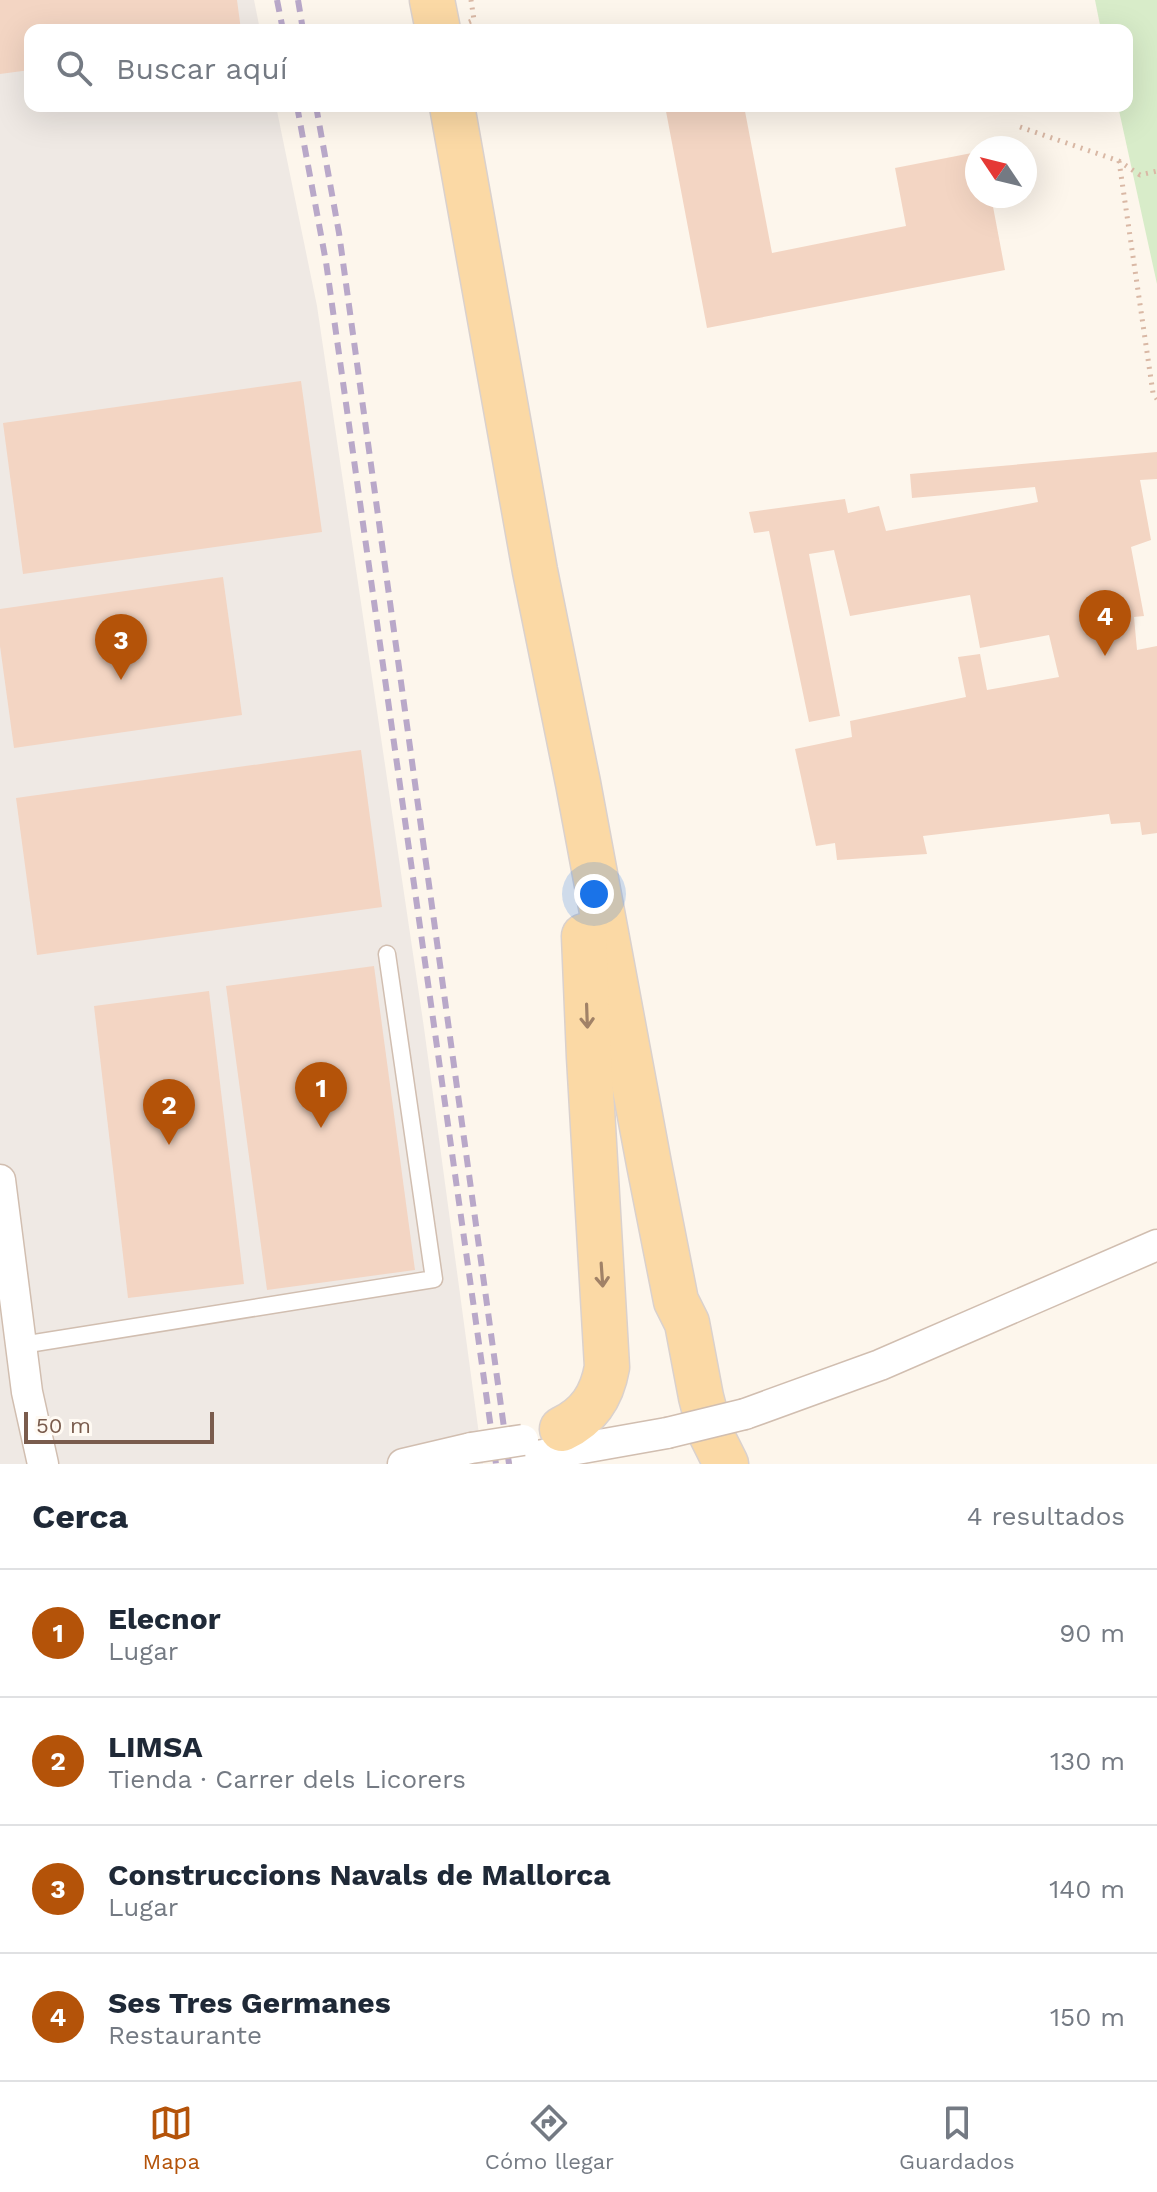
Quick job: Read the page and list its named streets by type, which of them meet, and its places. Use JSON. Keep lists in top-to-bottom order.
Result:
{
  "scale_bar": "50 m",
  "north": "top left",
  "page": {
    "search": "Buscar aquí",
    "pins": [
      "4",
      "3",
      "1",
      "2"
    ],
    "scale": "50 m",
    "heading": ["Cerca", "4 resultados"],
    "list": [
      {
        "mark": "1",
        "name": "Elecnor",
        "note": "Lugar",
        "value": "90 m"
      },
      {
        "mark": "2",
        "name": "LIMSA",
        "note": "Tienda · Carrer dels Licorers",
        "value": "130 m"
      },
      {
        "mark": "3",
        "name": "Construccions Navals de Mallorca",
        "note": "Lugar",
        "value": "140 m"
      },
      {
        "mark": "4",
        "name": "Ses Tres Germanes",
        "note": "Restaurante",
        "value": "150 m"
      }
    ],
    "nav": ["Mapa", "Cómo llegar", "Guardados"]
  }
}
